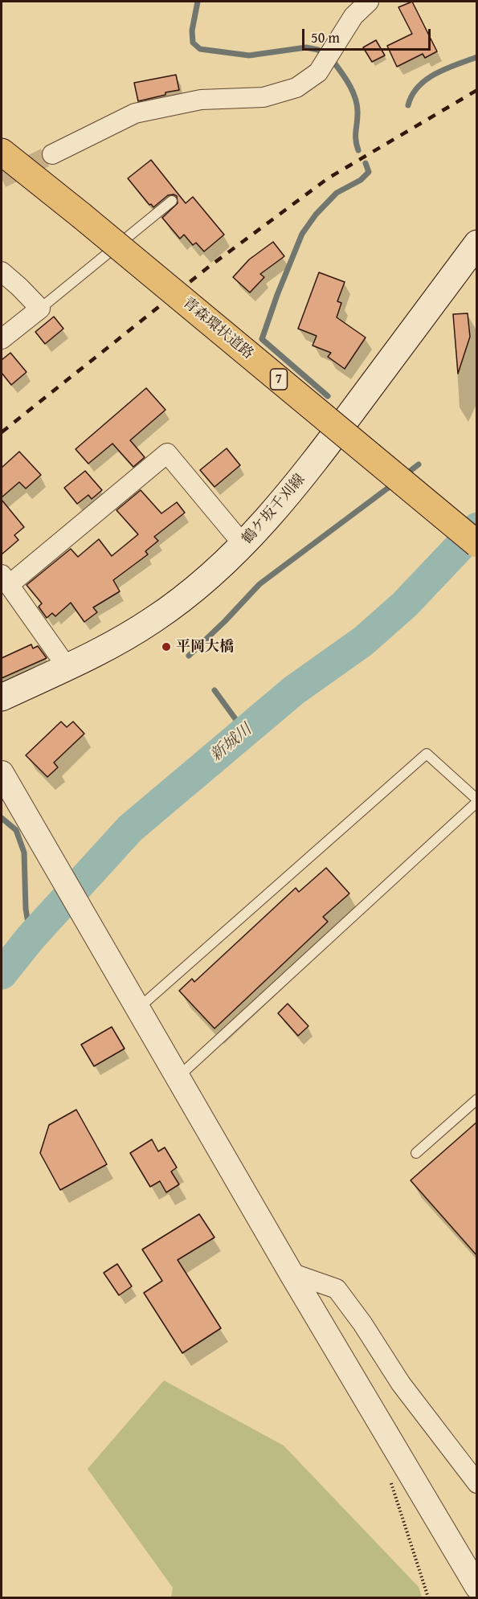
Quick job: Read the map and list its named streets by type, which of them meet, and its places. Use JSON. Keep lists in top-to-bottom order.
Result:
{
  "streets": {
    "highway": ["青森環状道路", "7"],
    "main road": ["鶴ケ坂千刈線"]
  },
  "water": ["新城川"],
  "places": ["平岡大橋"],
  "scale_bar": "50 m"
}
